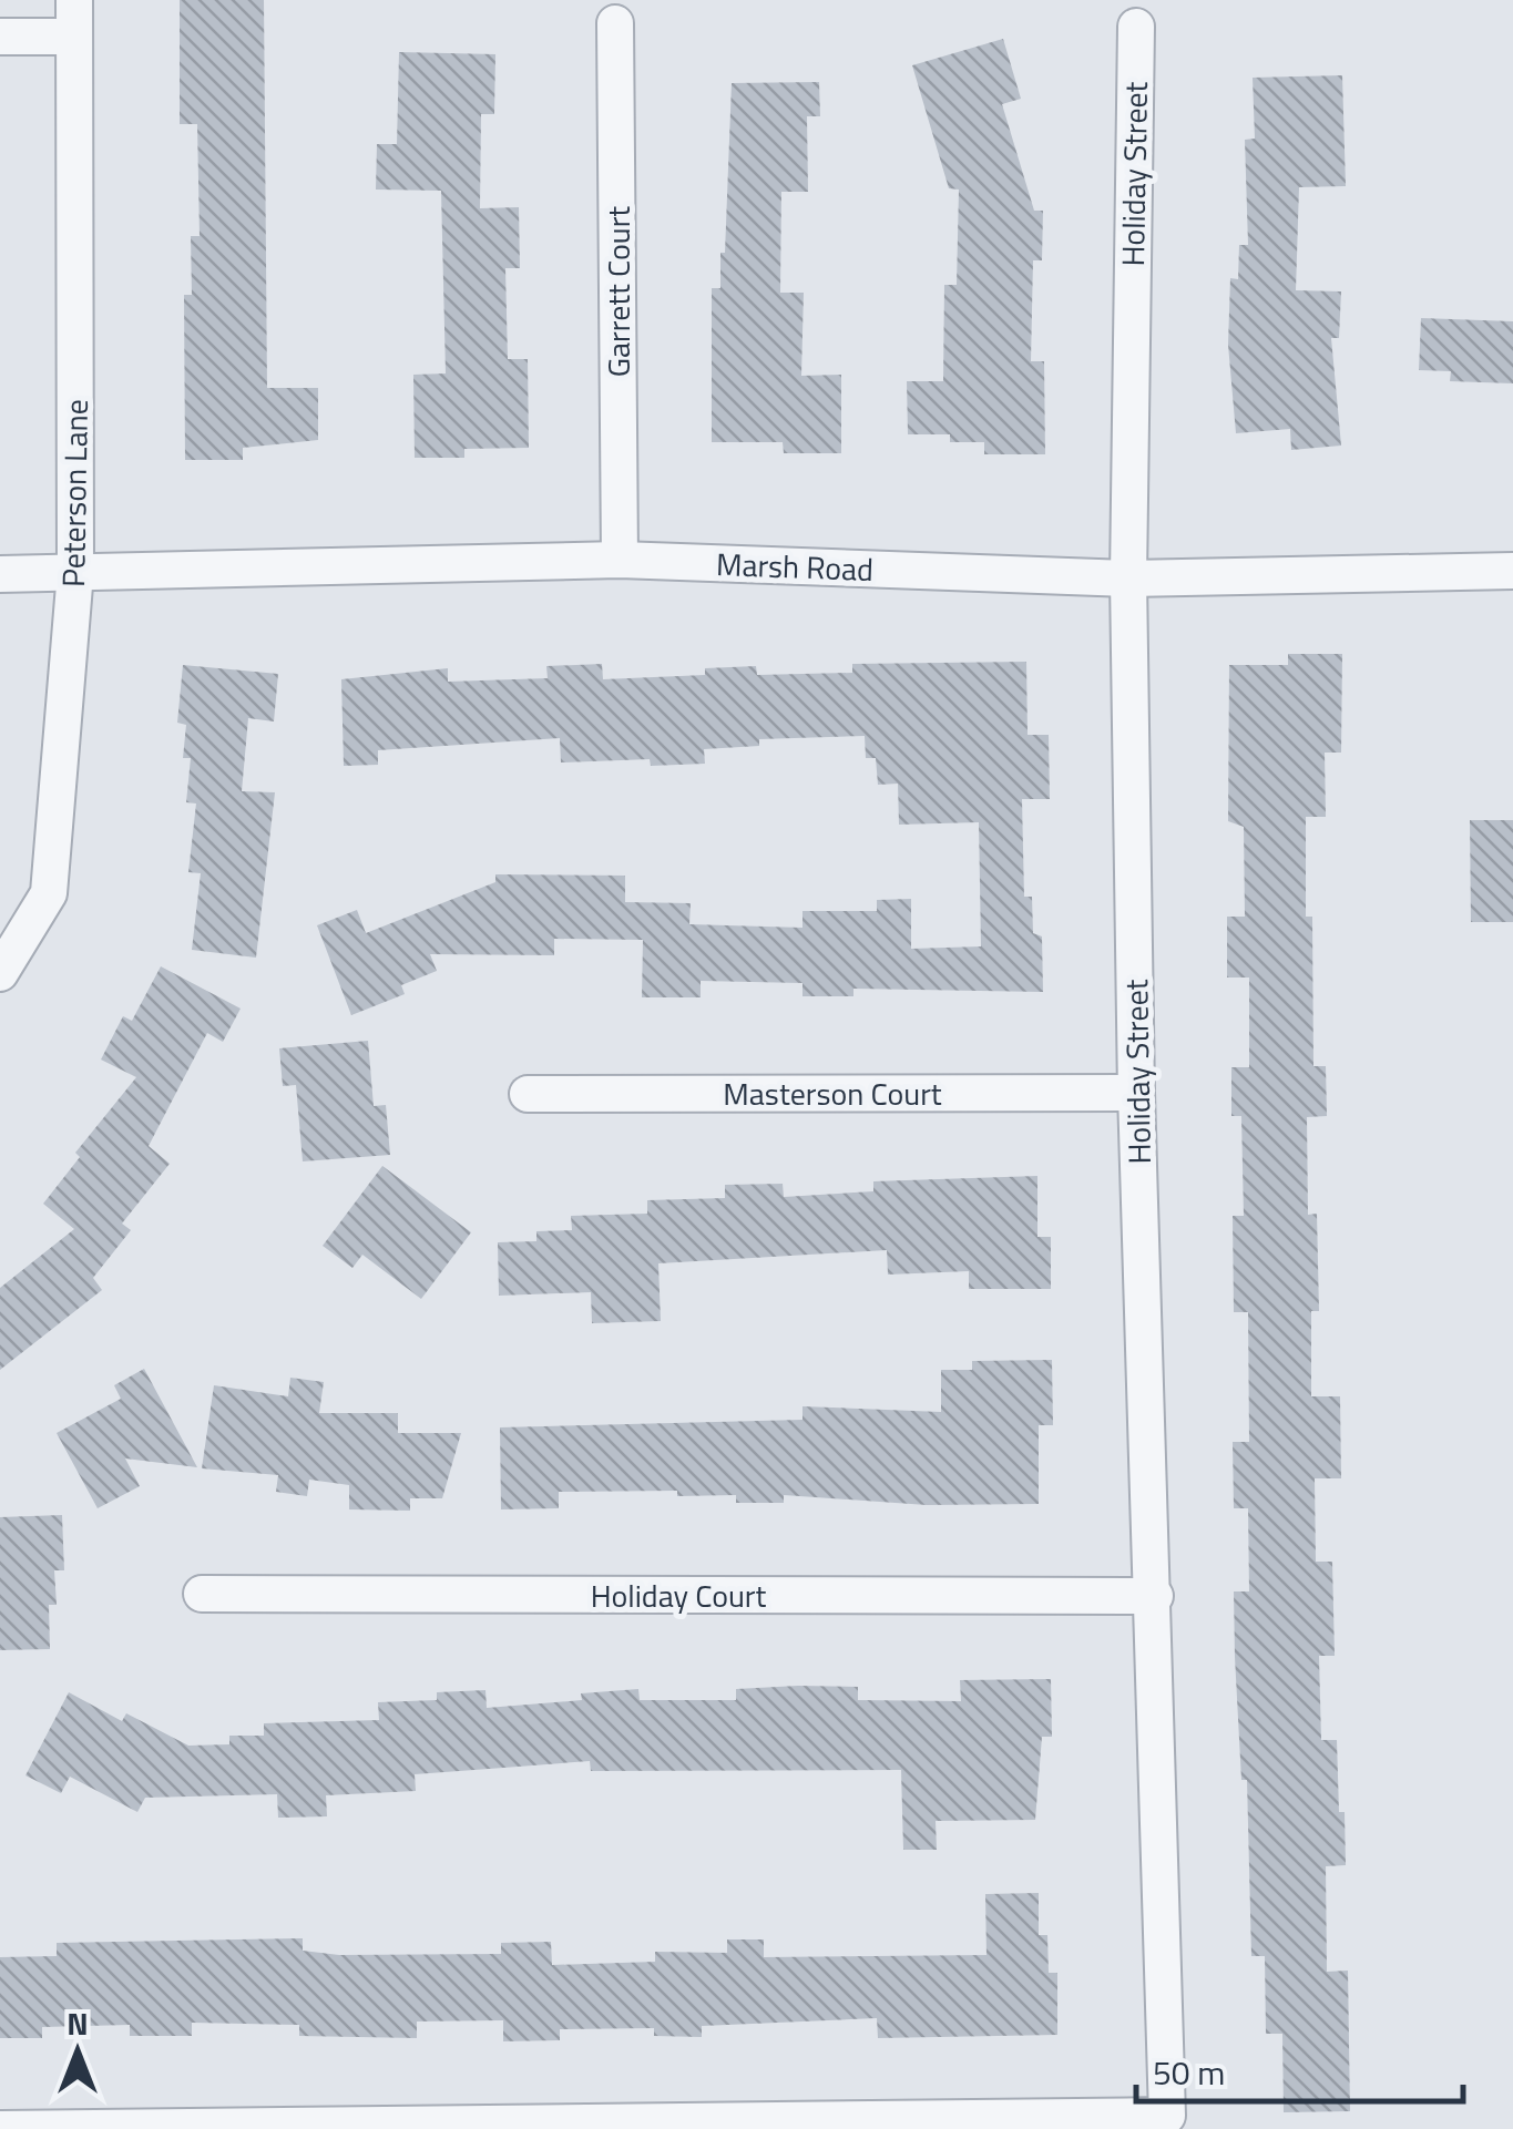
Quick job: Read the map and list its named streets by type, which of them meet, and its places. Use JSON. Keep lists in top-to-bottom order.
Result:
{
  "streets": {
    "street": [
      "Holiday Street",
      "Garrett Court",
      "Peterson Lane",
      "Marsh Road",
      "Masterson Court",
      "Holiday Court"
    ]
  },
  "crossings": [
    ["Holiday Street", "Marsh Road"],
    ["Holiday Street", "Masterson Court"],
    ["Holiday Street", "Holiday Court"],
    ["Garrett Court", "Marsh Road"],
    ["Peterson Lane", "Marsh Road"]
  ],
  "scale_bar": "50 m",
  "north": "top"
}
